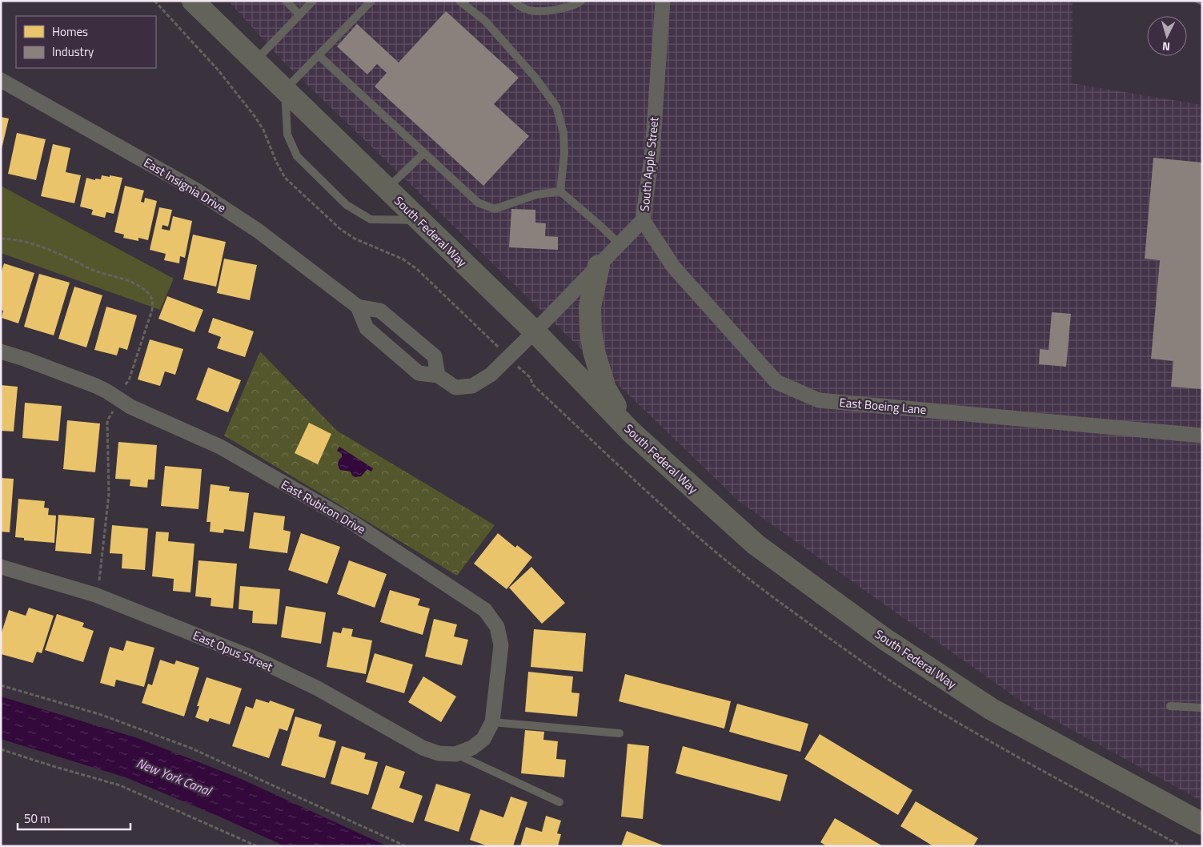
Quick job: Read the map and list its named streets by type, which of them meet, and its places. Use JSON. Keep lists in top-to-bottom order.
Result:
{
  "streets": {
    "main road": ["South Federal Way"],
    "street": [
      "South Apple Street",
      "East Insignia Drive",
      "East Boeing Lane",
      "East Rubicon Drive",
      "East Opus Street"
    ]
  },
  "crossings": [
    ["South Apple Street", "East Insignia Drive"],
    ["South Apple Street", "South Federal Way"],
    ["South Apple Street", "East Boeing Lane"],
    ["East Insignia Drive", "South Federal Way"],
    ["East Rubicon Drive", "East Opus Street"]
  ],
  "water": ["New York Canal"],
  "legend": ["Homes", "Industry"],
  "scale_bar": "50 m",
  "north": "bottom"
}
